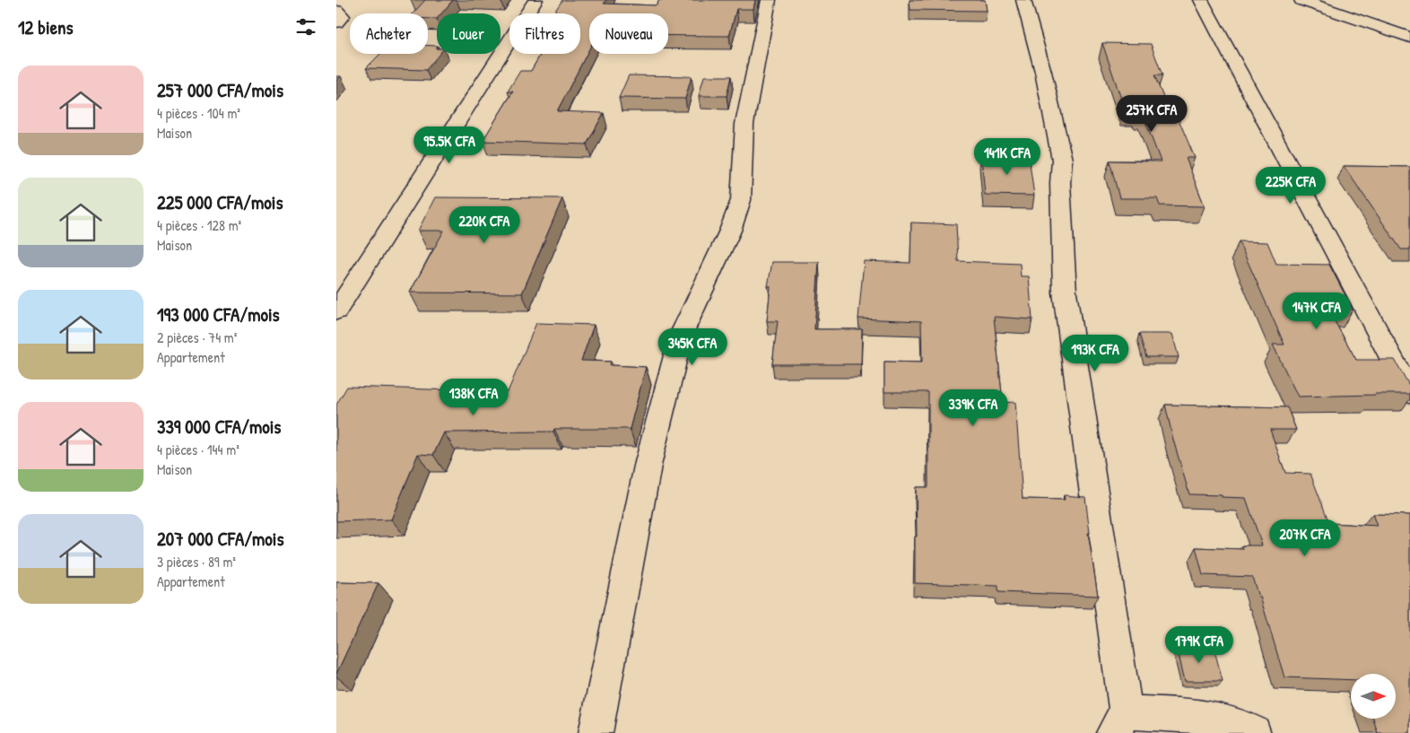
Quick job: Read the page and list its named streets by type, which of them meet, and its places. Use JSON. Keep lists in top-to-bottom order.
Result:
{
  "north": "right",
  "page": {
    "heading": "12 biens",
    "chip": [
      "Acheter",
      "Louer",
      "Filtres",
      "Nouveau"
    ],
    "list": [
      {
        "name": "257 000 CFA/mois",
        "note": "4 pièces · 104 m² · Maison"
      },
      {
        "name": "225 000 CFA/mois",
        "note": "4 pièces · 128 m² · Maison"
      },
      {
        "name": "193 000 CFA/mois",
        "note": "2 pièces · 74 m² · Appartement"
      },
      {
        "name": "339 000 CFA/mois",
        "note": "4 pièces · 144 m² · Maison"
      },
      {
        "name": "207 000 CFA/mois",
        "note": "3 pièces · 89 m² · Appartement"
      }
    ],
    "price": [
      "257K CFA",
      "95.5K CFA",
      "141K CFA",
      "225K CFA",
      "220K CFA",
      "147K CFA",
      "345K CFA",
      "193K CFA",
      "138K CFA",
      "339K CFA",
      "207K CFA",
      "179K CFA"
    ]
  }
}
